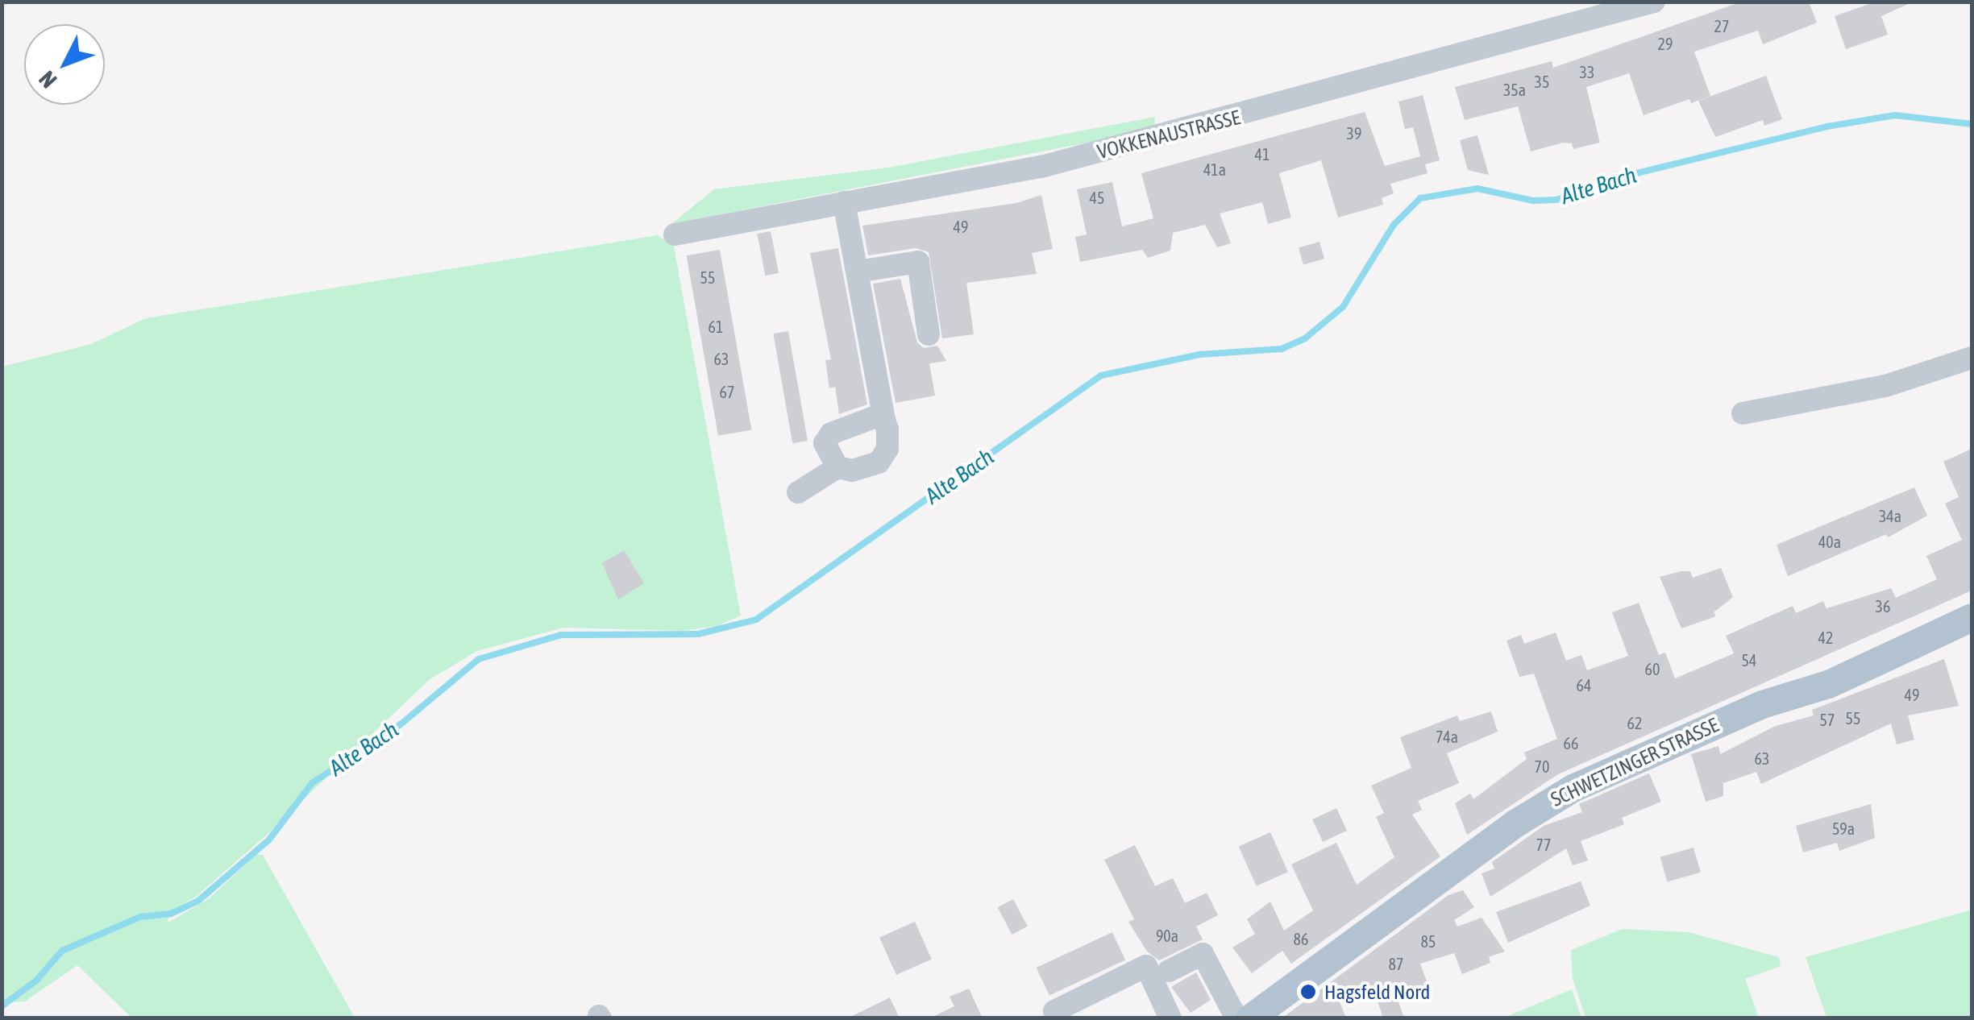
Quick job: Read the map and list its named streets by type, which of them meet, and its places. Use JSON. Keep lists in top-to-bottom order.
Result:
{
  "streets": {
    "main road": ["SCHWETZINGER STRASSE"],
    "street": ["VOKKENAUSTRASSE"]
  },
  "water": ["Alte Bach"],
  "places": ["Hagsfeld Nord"],
  "house_numbers": [
    "27",
    "29",
    "33",
    "35",
    "35a",
    "39",
    "41",
    "41a",
    "45",
    "49",
    "55",
    "61",
    "63",
    "67",
    "34a",
    "40a",
    "36",
    "42",
    "54",
    "60",
    "64",
    "49",
    "55",
    "57",
    "62",
    "74a",
    "66",
    "63",
    "70",
    "59a",
    "77",
    "90a",
    "86",
    "85",
    "87"
  ],
  "north": "bottom left"
}
